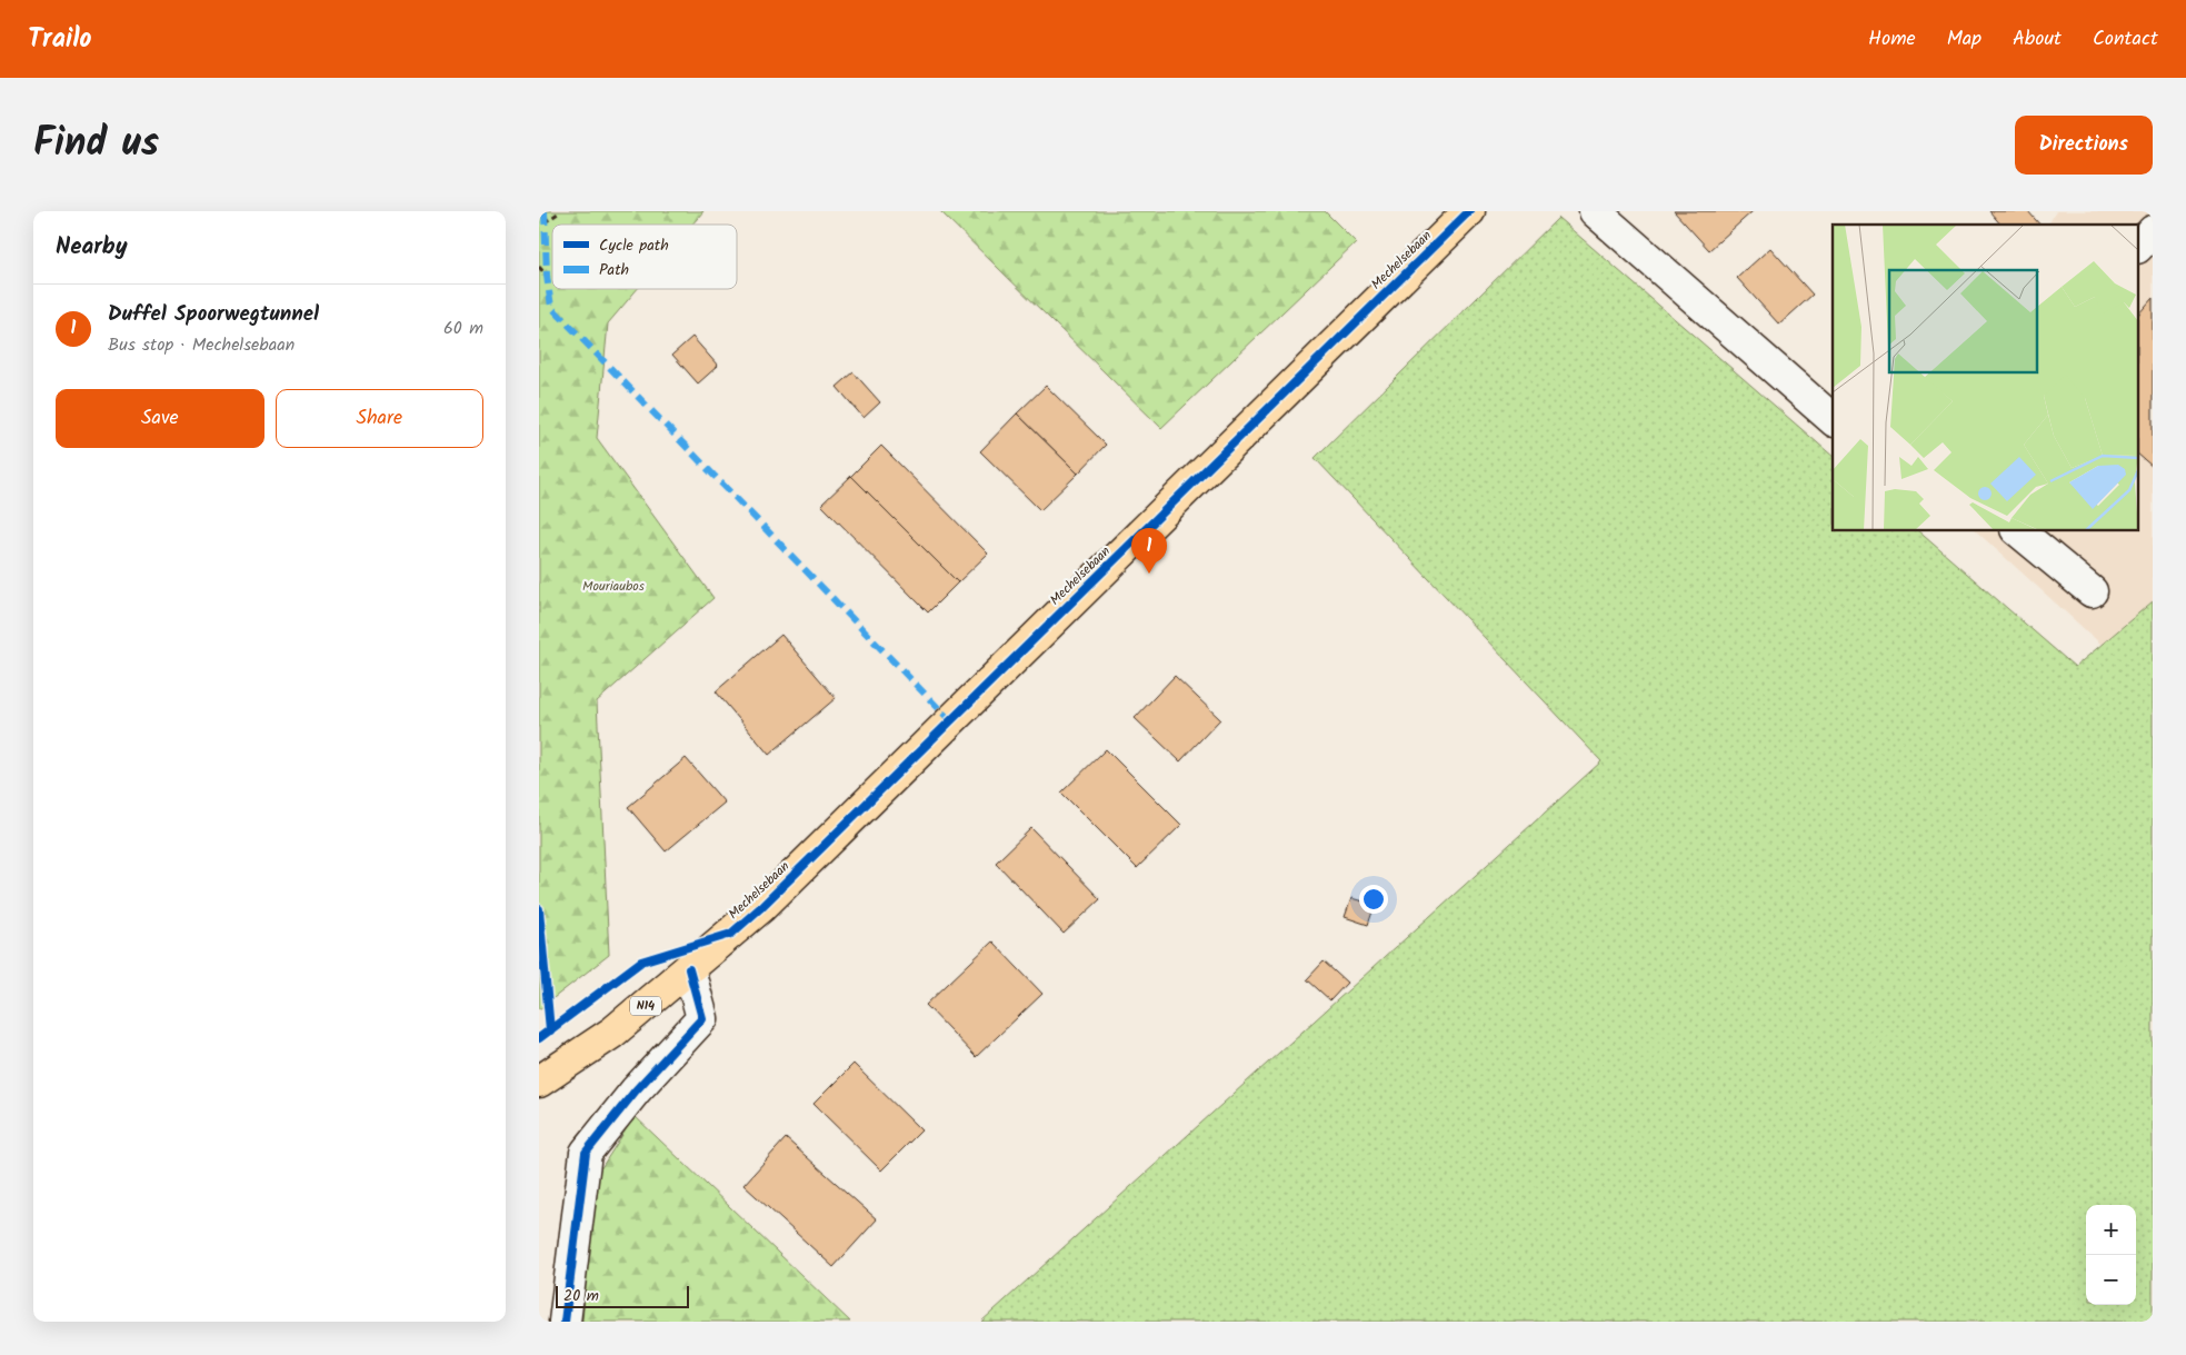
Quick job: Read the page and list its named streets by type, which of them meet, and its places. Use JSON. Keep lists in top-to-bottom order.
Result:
{
  "streets": {
    "main road": ["Mechelsebaan", "N14"]
  },
  "parks": ["Mouriaubos"],
  "legend": ["Cycle path", "Path"],
  "scale_bar": "20 m",
  "page": {
    "header": "Trailo",
    "nav": [
      "Home",
      "Map",
      "About",
      "Contact"
    ],
    "title": "Find us",
    "buttons": [
      "Directions",
      ["Save", "Share"]
    ],
    "heading": "Nearby",
    "list": [
      {
        "mark": "1",
        "name": "Duffel Spoorwegtunnel",
        "note": "Bus stop · Mechelsebaan",
        "value": "60 m"
      }
    ],
    "pins": "1",
    "map_buttons": ["+", "−"],
    "scale": "20 m"
  }
}
